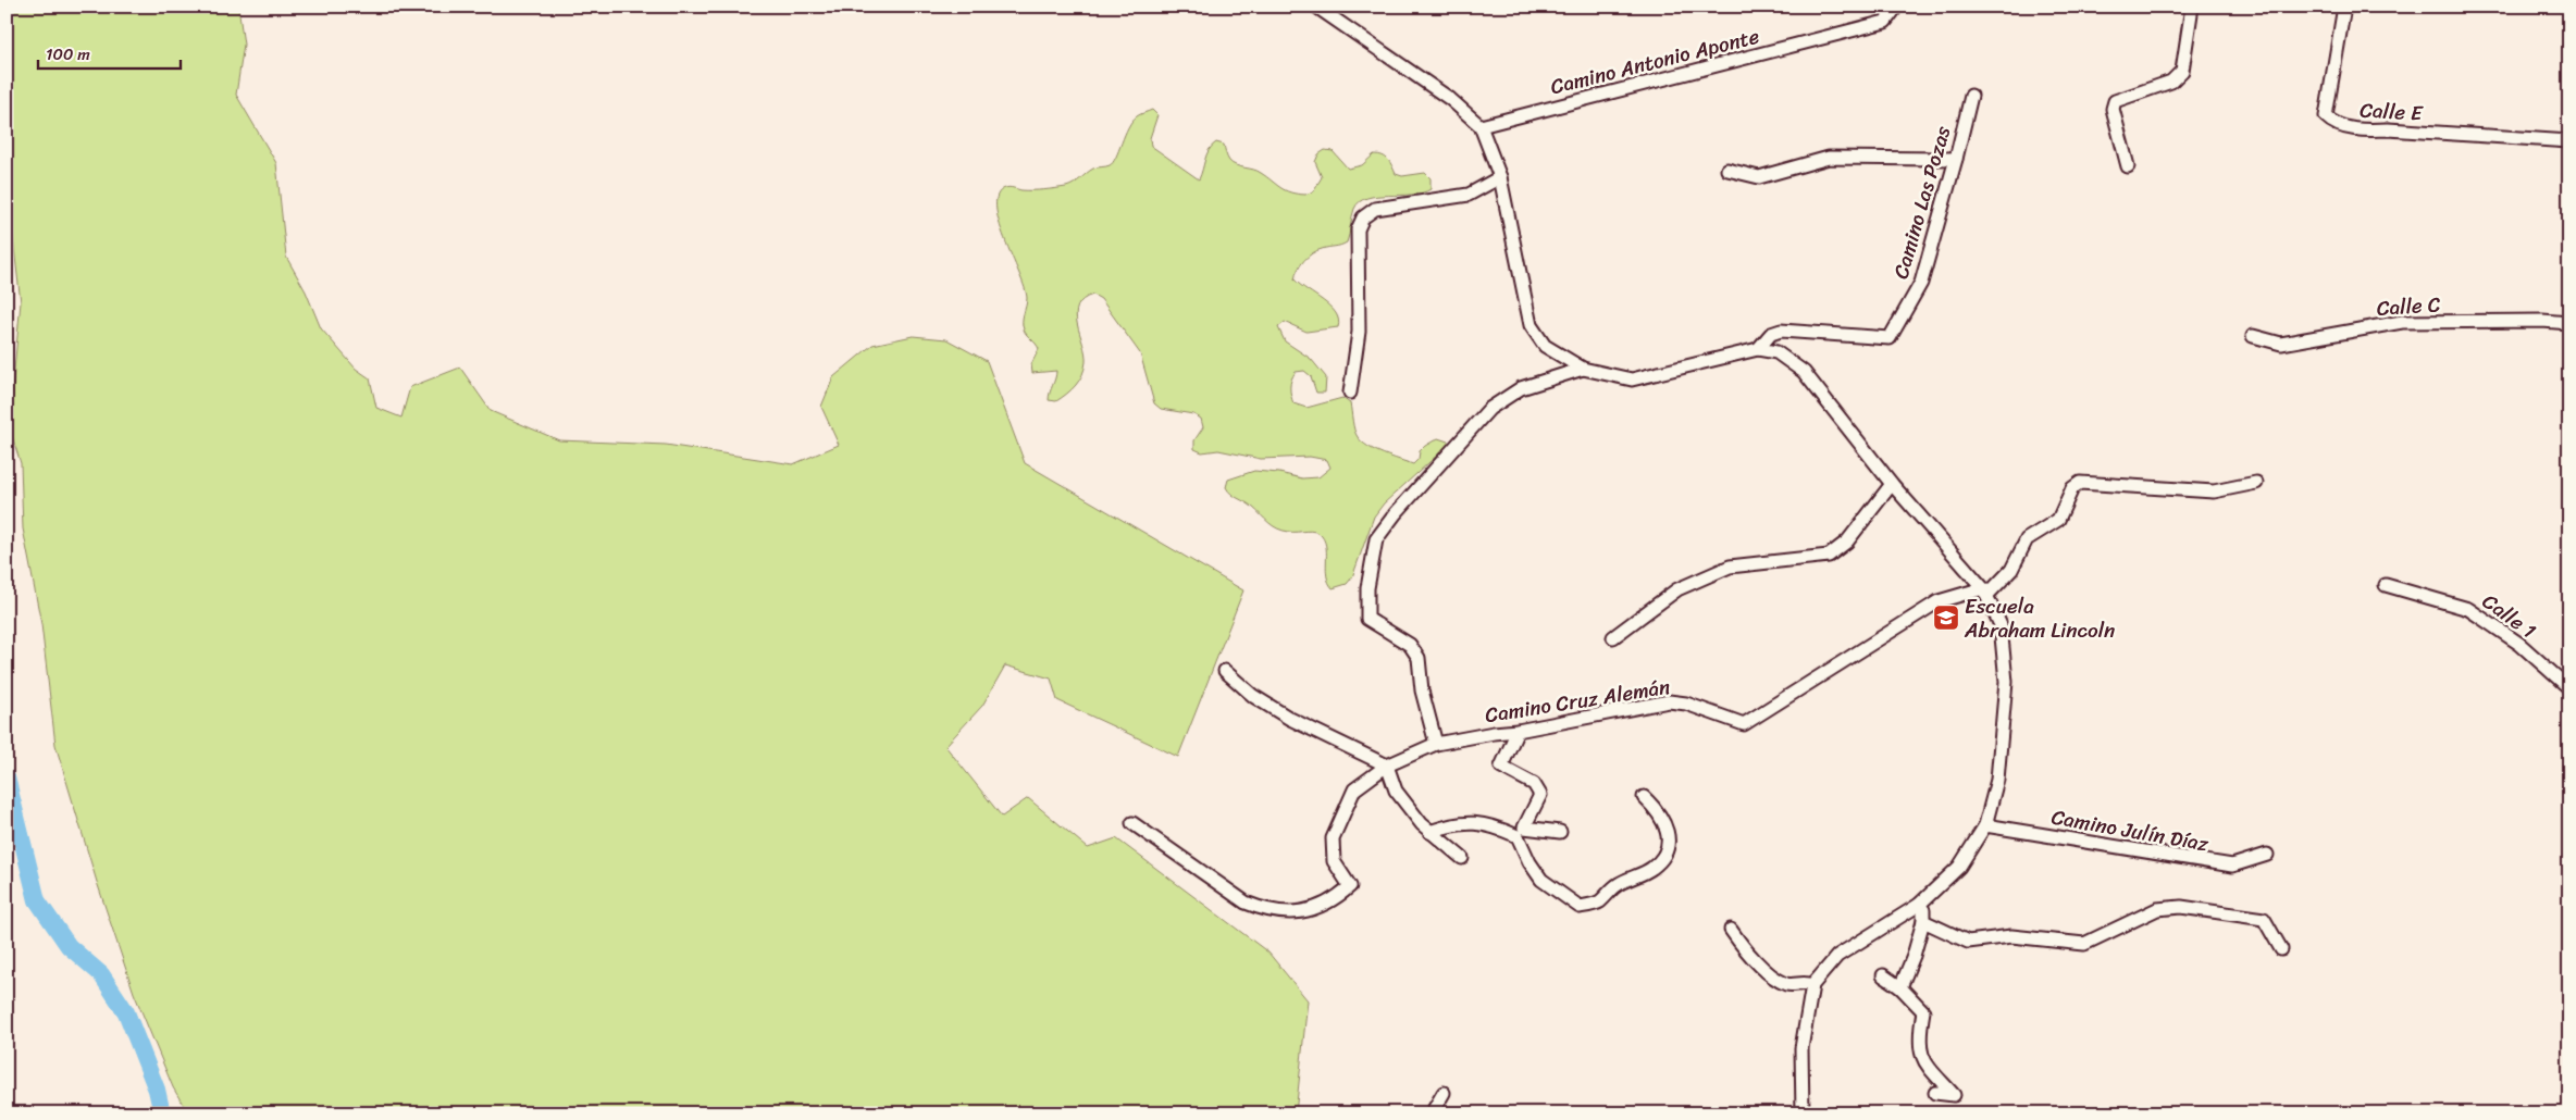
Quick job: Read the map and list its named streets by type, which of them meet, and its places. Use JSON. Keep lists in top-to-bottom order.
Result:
{
  "streets": {
    "street": [
      "Camino Antonio Aponte",
      "Calle E",
      "Camino Las Pozas",
      "Calle C",
      "Calle 1",
      "Camino Cruz Alemán",
      "Camino Julín Díaz"
    ]
  },
  "places": {
    "school or university": ["Escuela Abraham Lincoln"]
  },
  "scale_bar": "100 m"
}
